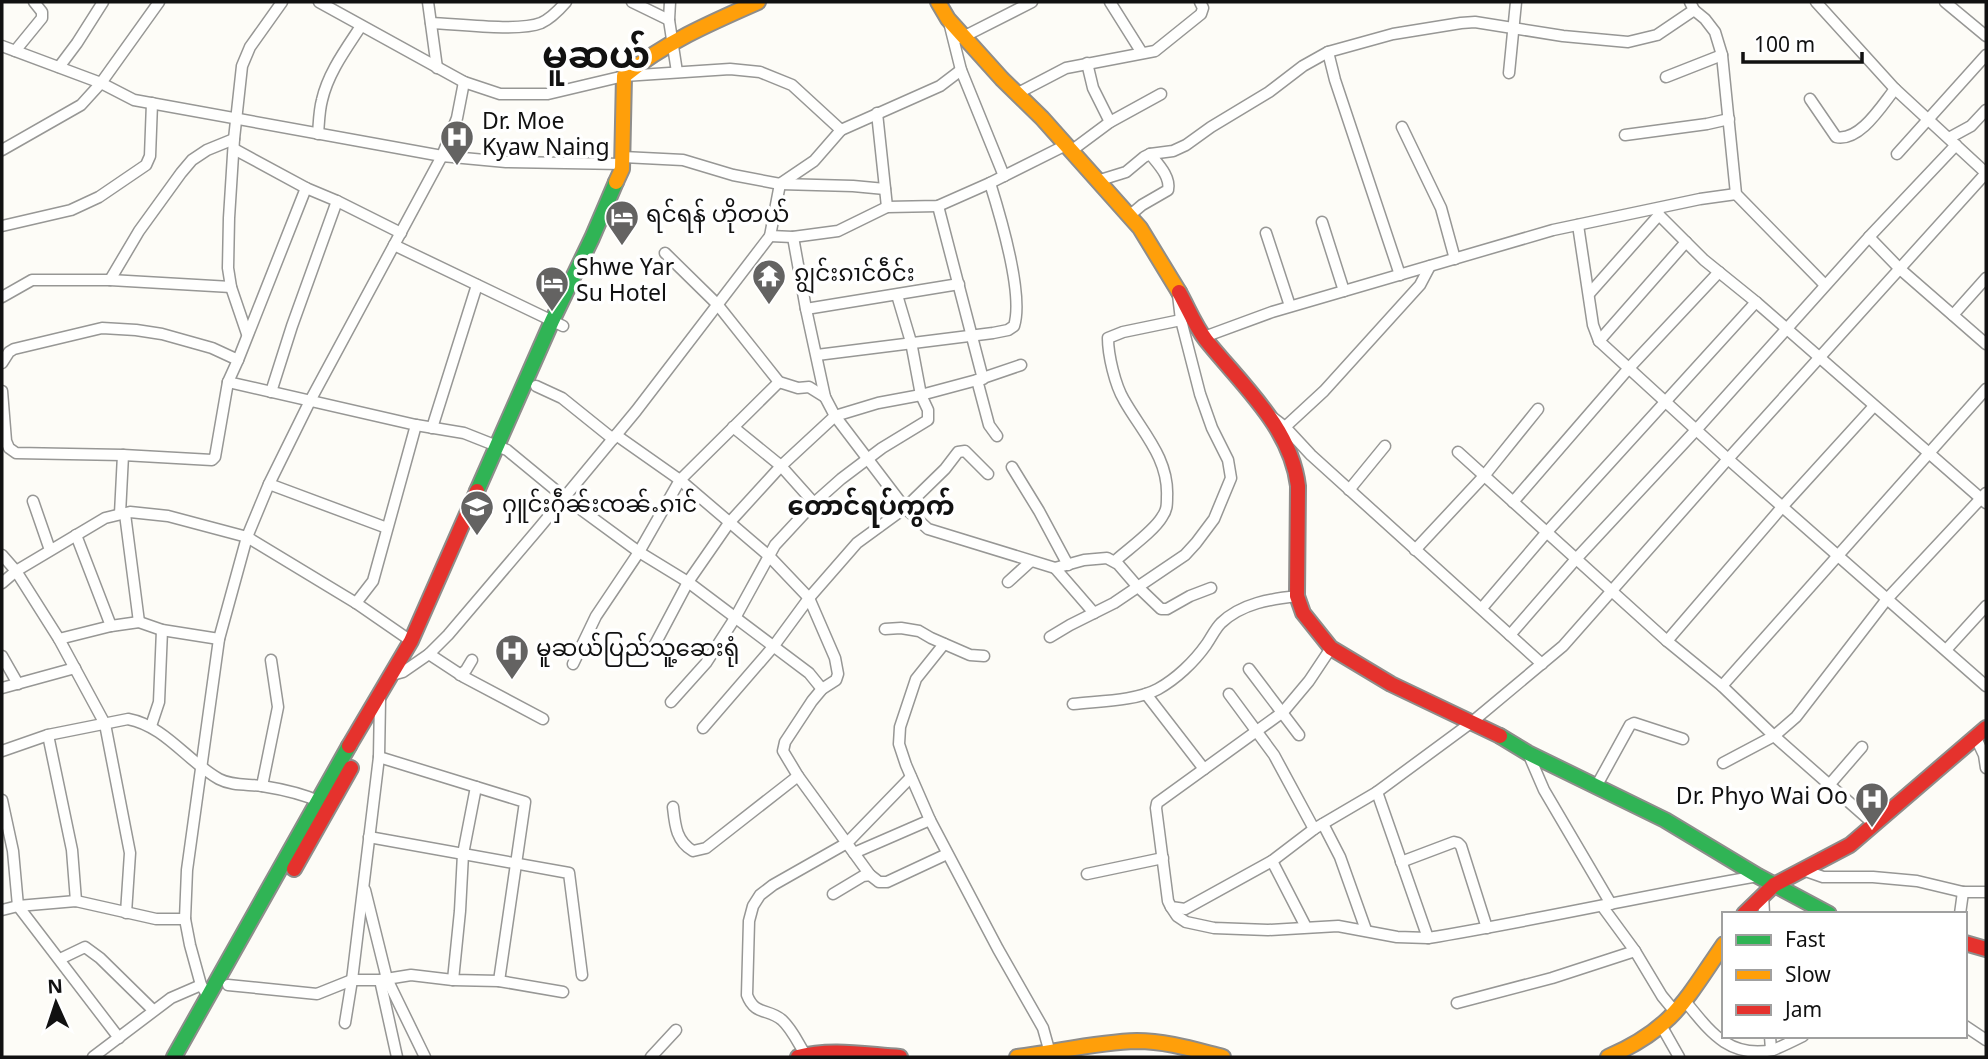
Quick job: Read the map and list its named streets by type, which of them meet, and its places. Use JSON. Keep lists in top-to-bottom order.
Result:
{
  "districts": ["မူဆယ်", "တောင်ရပ်ကွက်"],
  "places": {
    "hospital": ["Dr. Moe Kyaw Naing", "မူဆယ်ပြည်သူ့ဆေးရုံ", "Dr. Phyo Wai Oo"],
    "hotel": ["ရင်ရန် ဟိုတယ်", "Shwe Yar Su Hotel"],
    "temple": ["ၵျွင်းၵၢင်ဝဵင်း"],
    "school or university": ["ႁူင်းႁဵၼ်းၸၼ်ႉၵၢင်"]
  },
  "legend": ["Fast", "Slow", "Jam"],
  "scale_bar": "100 m",
  "north": "top"
}
